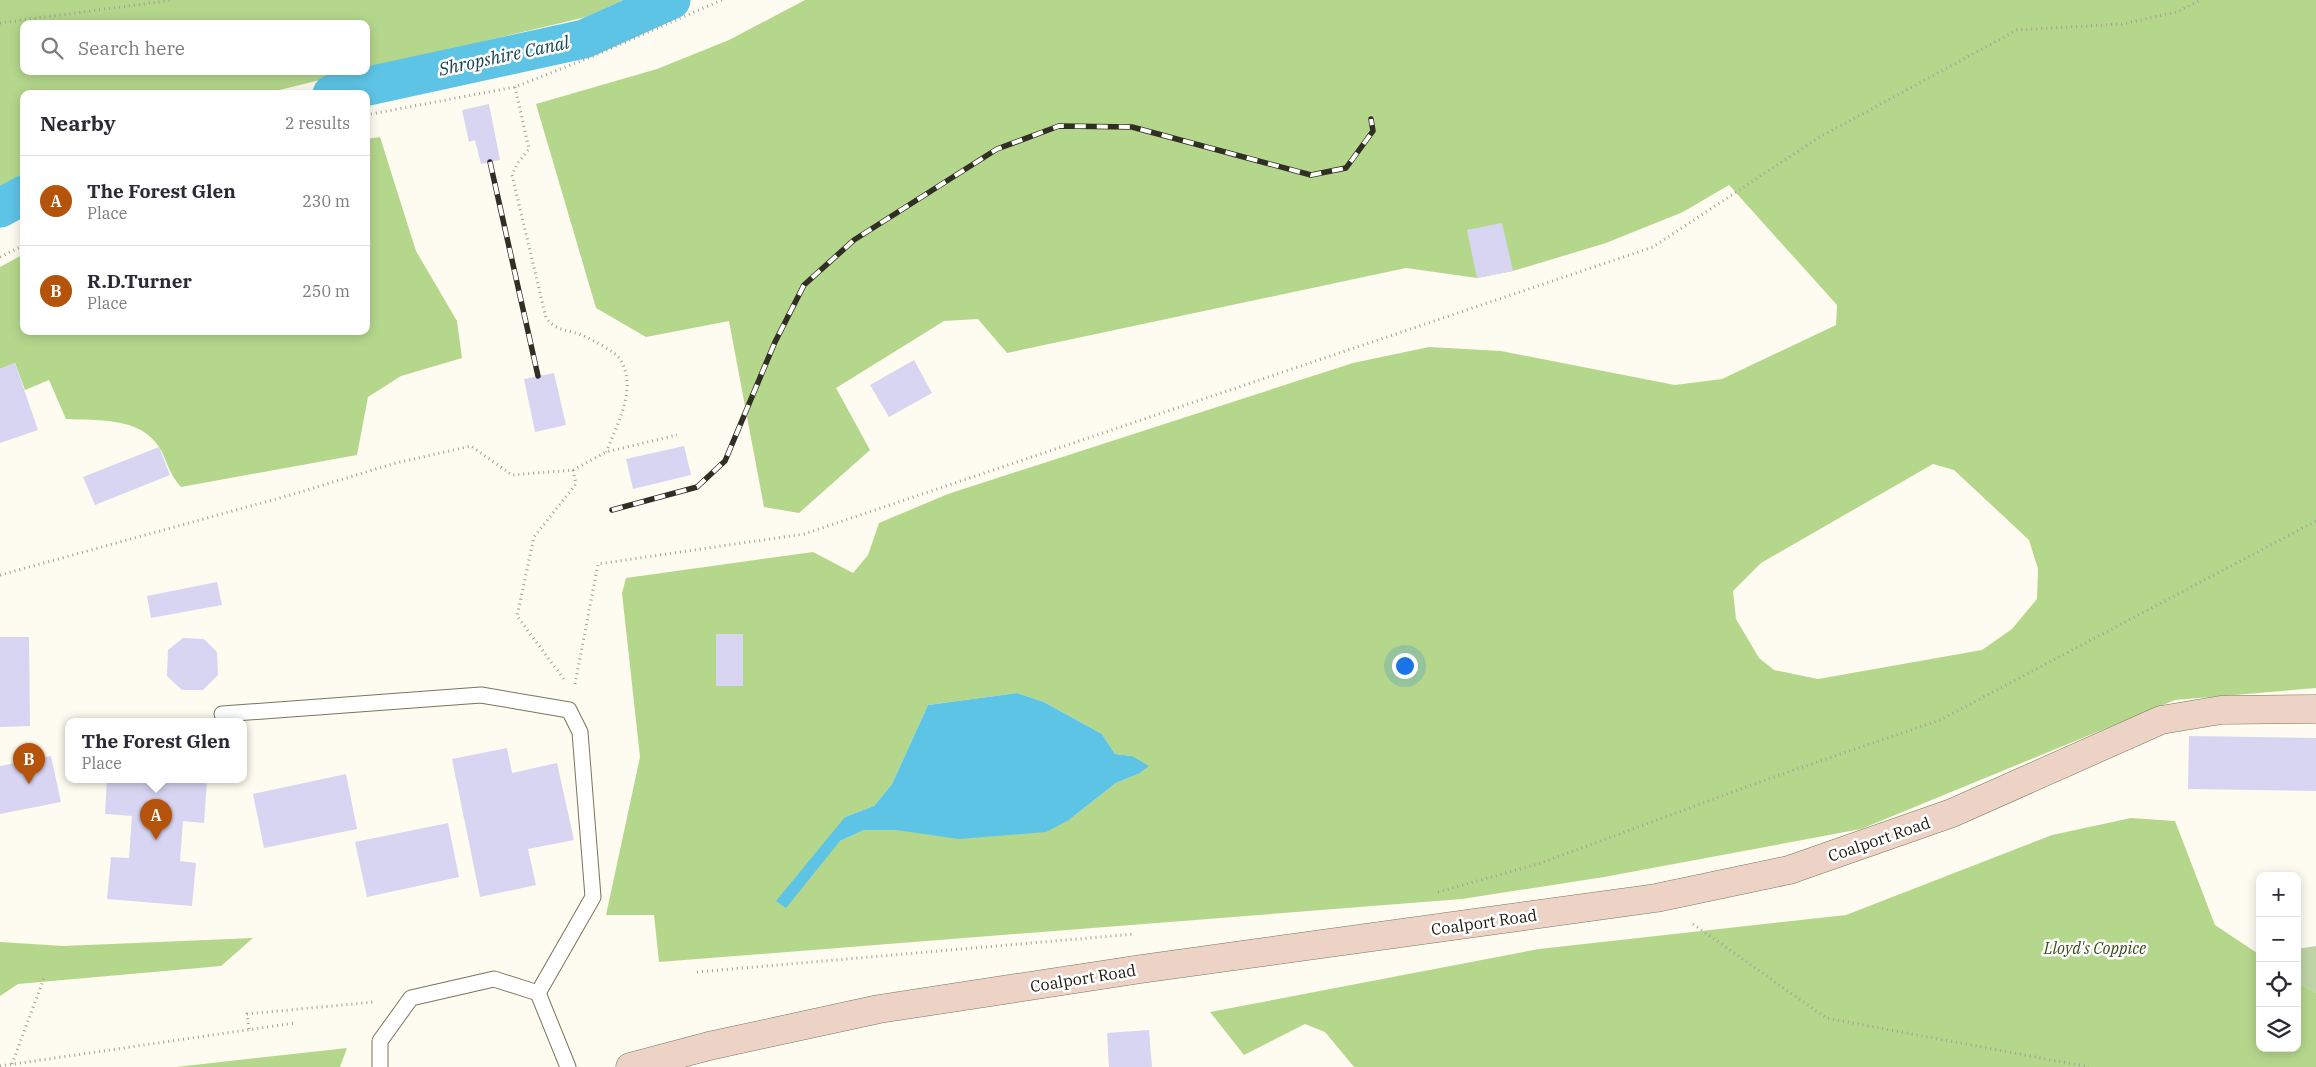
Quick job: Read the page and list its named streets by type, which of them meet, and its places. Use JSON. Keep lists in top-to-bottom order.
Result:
{
  "streets": {
    "street": ["Coalport Road"]
  },
  "water": ["Shropshire Canal"],
  "parks": ["Lloyd's Coppice"],
  "page": {
    "search": "Search here",
    "heading": ["Nearby", "2 results"],
    "list": [
      {
        "mark": "A",
        "name": "The Forest Glen",
        "note": "Place",
        "value": "230 m"
      },
      {
        "mark": "B",
        "name": "R.D.Turner",
        "note": "Place",
        "value": "250 m"
      }
    ],
    "popup": ["The Forest Glen", "Place"],
    "pins": ["B", "A"],
    "map_buttons": ["+", "−"]
  }
}
